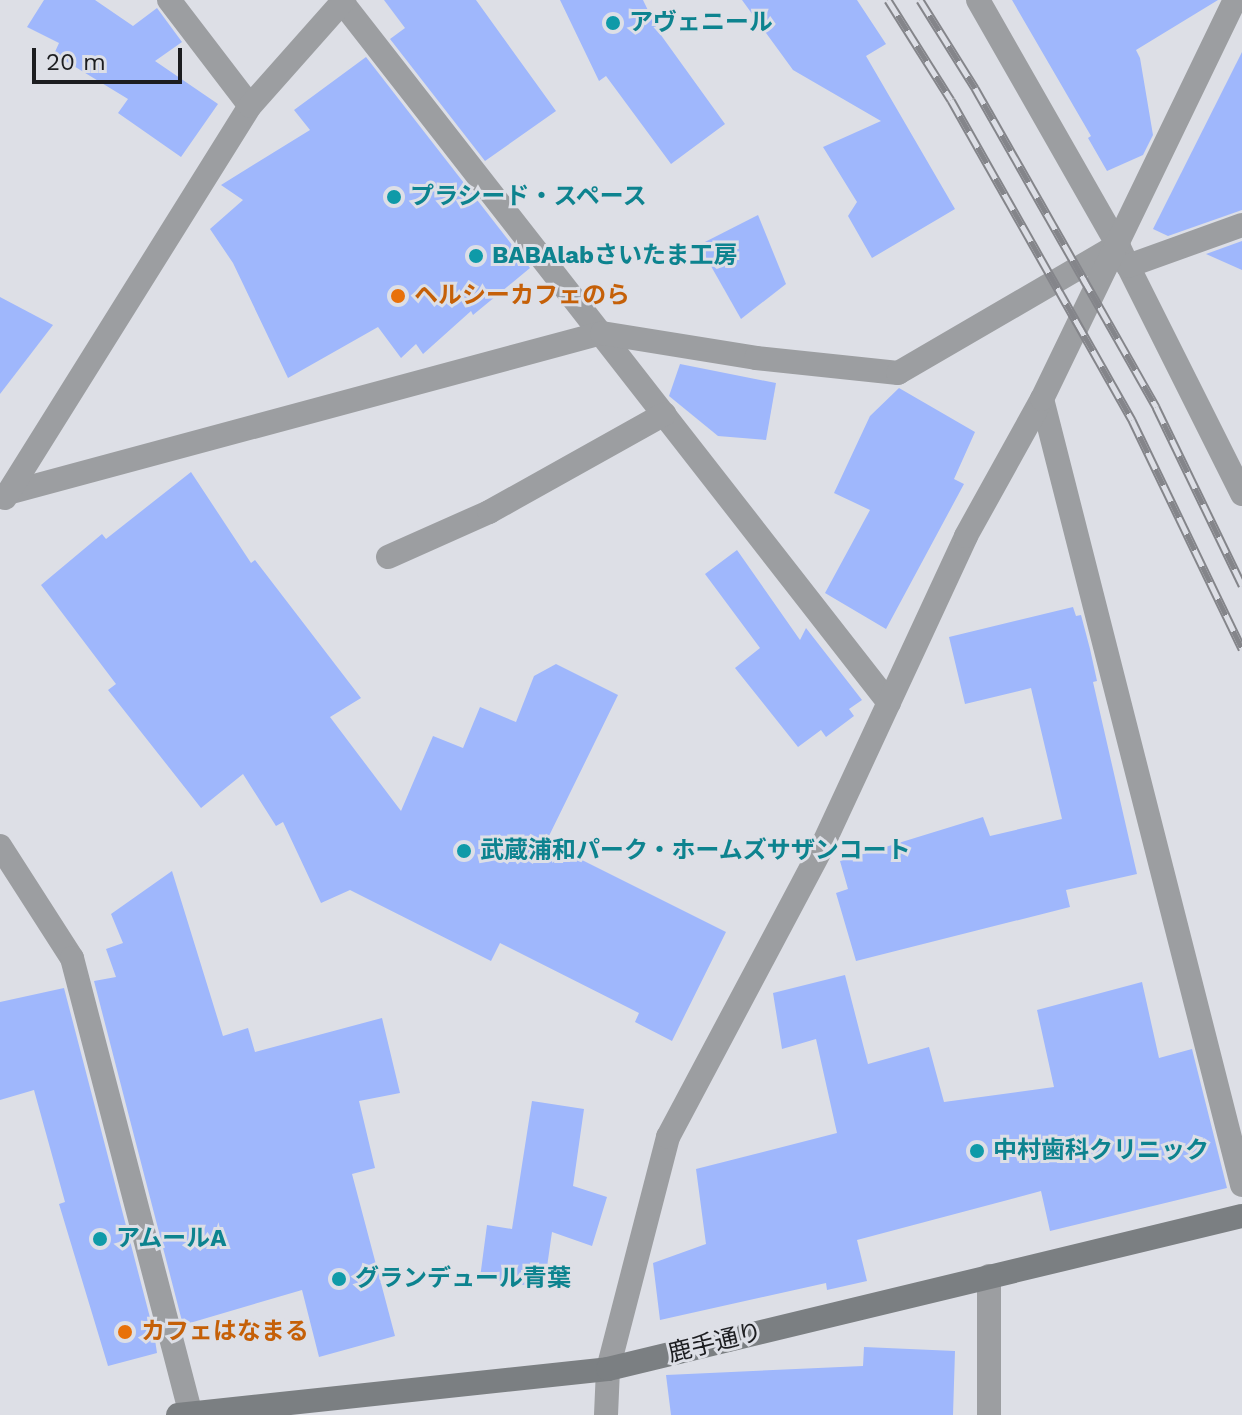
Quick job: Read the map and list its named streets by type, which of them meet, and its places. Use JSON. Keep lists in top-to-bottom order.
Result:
{
  "streets": {
    "street": ["鹿手通り"]
  },
  "places": [
    "アヴェニール",
    "プラシード・スペース",
    "BABAlabさいたま工房",
    "ヘルシーカフェのら",
    "武蔵浦和パーク・ホームズサザンコート",
    "中村歯科クリニック",
    "アムールA",
    "グランデュール青葉",
    "カフェはなまる"
  ],
  "scale_bar": "20 m"
}
